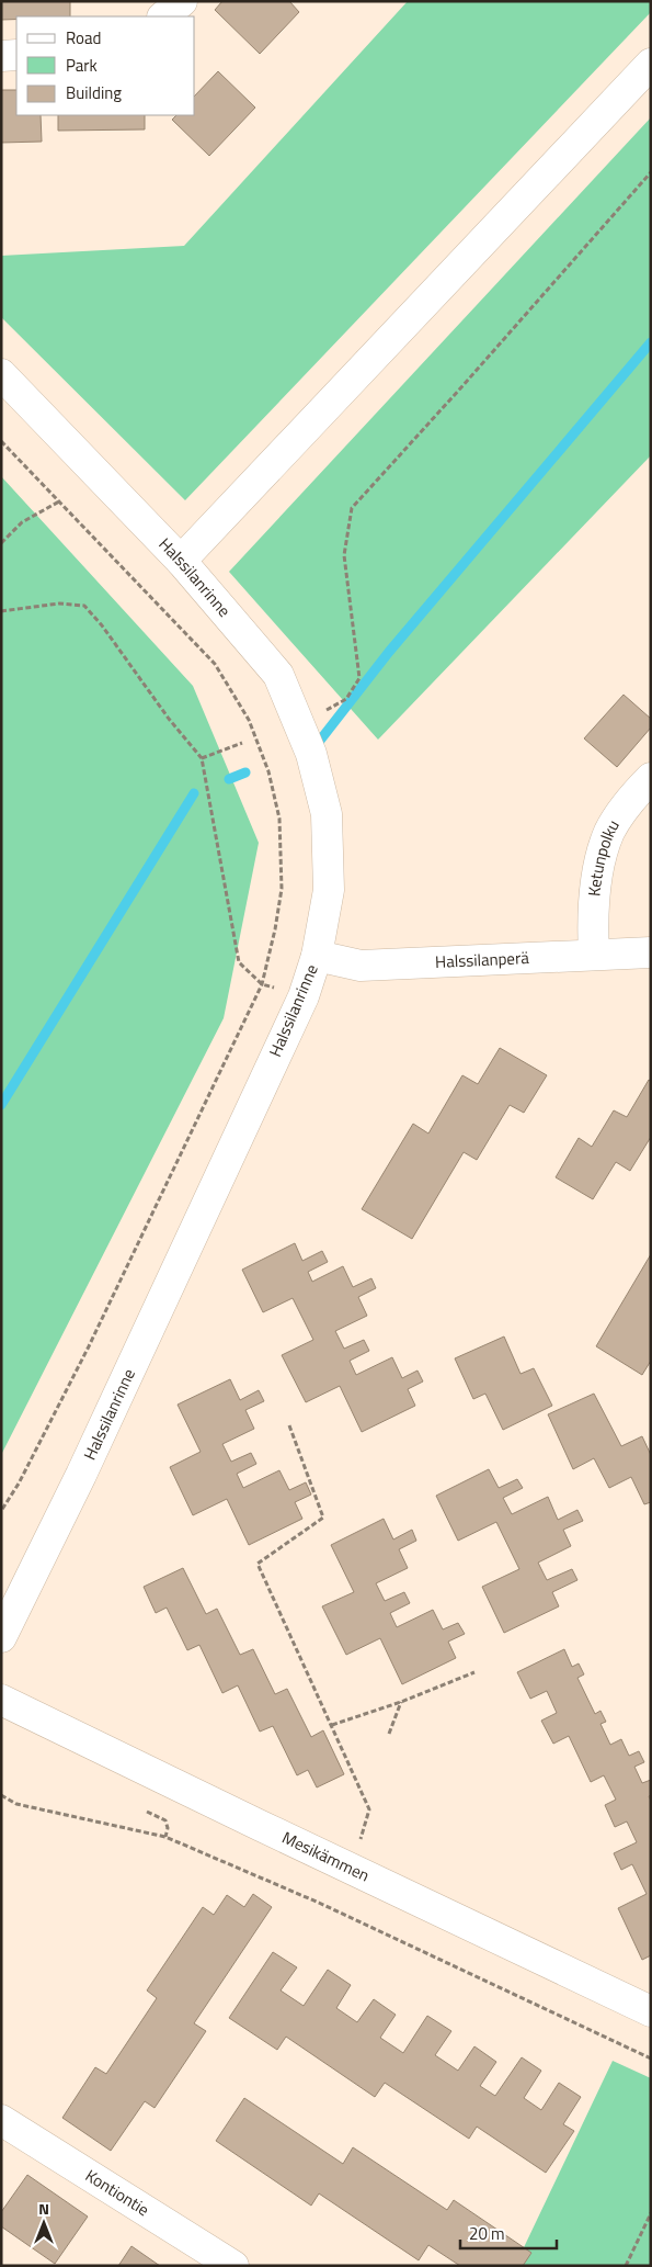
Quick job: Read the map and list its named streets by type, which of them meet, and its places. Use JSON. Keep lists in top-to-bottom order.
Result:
{
  "streets": {
    "street": [
      "Halssilanrinne",
      "Ketunpolku",
      "Halssilanperä",
      "Mesikämmen",
      "Kontiontie"
    ]
  },
  "crossings": [
    ["Halssilanrinne", "Halssilanperä"],
    ["Ketunpolku", "Halssilanperä"]
  ],
  "legend": ["Road", "Park", "Building"],
  "scale_bar": "20 m",
  "north": "top"
}
